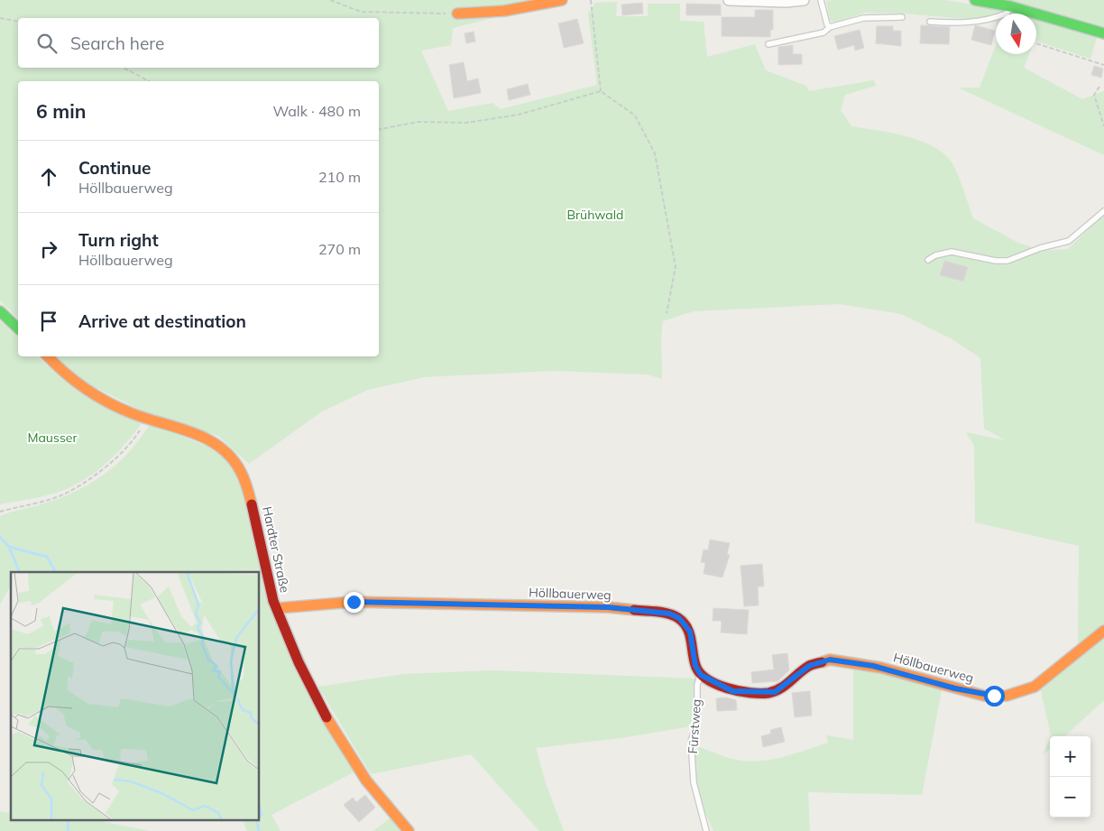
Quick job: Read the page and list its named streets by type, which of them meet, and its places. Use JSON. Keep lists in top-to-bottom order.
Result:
{
  "streets": {
    "street": ["Hardter Straße", "Höllbauerweg"],
    "lane": ["Fürstweg"]
  },
  "crossings": [
    ["Hardter Straße", "Höllbauerweg"],
    ["Höllbauerweg", "Fürstweg"]
  ],
  "parks": ["Brühwald", "Mausser"],
  "north": "bottom",
  "page": {
    "search": "Search here",
    "heading": ["6 min", "Walk · 480 m"],
    "list": [
      ["Continue", "Höllbauerweg", "210 m"],
      ["Turn right", "Höllbauerweg", "270 m"],
      "Arrive at destination"
    ],
    "map_buttons": ["+", "−"]
  }
}
